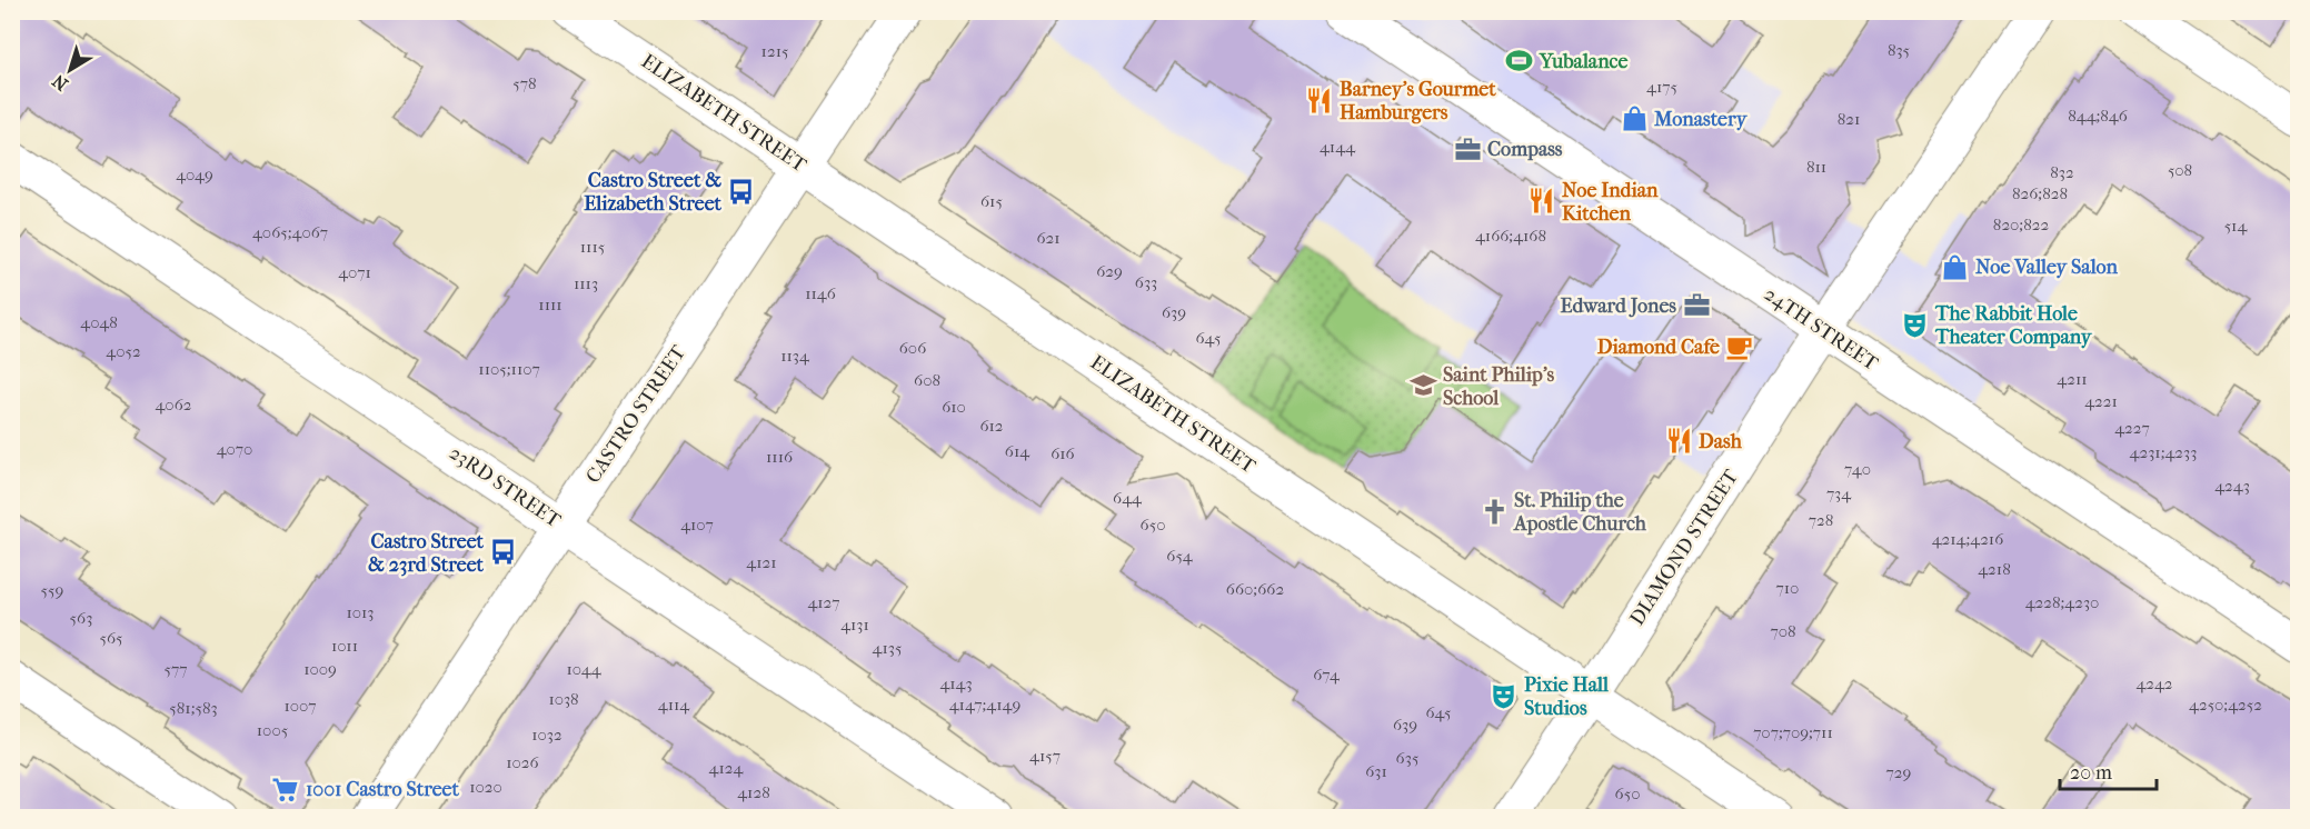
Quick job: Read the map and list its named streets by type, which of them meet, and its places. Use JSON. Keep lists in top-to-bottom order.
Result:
{
  "streets": {
    "street": [
      "ELIZABETH STREET",
      "24TH STREET",
      "CASTRO STREET",
      "23RD STREET",
      "DIAMOND STREET"
    ]
  },
  "crossings": [
    ["ELIZABETH STREET", "CASTRO STREET"],
    ["ELIZABETH STREET", "DIAMOND STREET"],
    ["24TH STREET", "DIAMOND STREET"],
    ["CASTRO STREET", "23RD STREET"]
  ],
  "places": {
    "sports": ["Yubalance"],
    "restaurant": ["Barney's Gourmet Hamburgers", "Noe Indian Kitchen", "Dash"],
    "shop": ["Monastery", "Noe Valley Salon"],
    "office": ["Compass", "Edward Jones"],
    "bus stop": ["Castro Street & Elizabeth Street", "Castro Street & 23rd Street"],
    "theatre": ["The Rabbit Hole Theater Company", "Pixie Hall Studios"],
    "cafe": ["Diamond Cafe"],
    "school or university": ["Saint Philip's School"],
    "church": ["St. Philip the Apostle Church"],
    "supermarket": ["1001 Castro Street"]
  },
  "house_numbers": [
    "835",
    "1215",
    "578",
    "4175",
    "844;846",
    "821",
    "4144",
    "811",
    "508",
    "832",
    "4049",
    "826;828",
    "615",
    "820;822",
    "514",
    "4065;4067",
    "4166;4168",
    "621",
    "1115",
    "629",
    "4071",
    "633",
    "1113",
    "1146",
    "1111",
    "639",
    "4048",
    "645",
    "606",
    "4052",
    "1134",
    "1105;1107",
    "4211",
    "608",
    "4221",
    "4062",
    "610",
    "612",
    "4227",
    "4070",
    "614",
    "4231;4233",
    "616",
    "1116",
    "740",
    "4243",
    "734",
    "644",
    "728",
    "4107",
    "650",
    "4214;4216",
    "654",
    "4121",
    "4218",
    "710",
    "660;662",
    "559",
    "4127",
    "4228;4230",
    "1013",
    "563",
    "4131",
    "708",
    "565",
    "1011",
    "4135",
    "577",
    "1009",
    "1044",
    "674",
    "4143",
    "4242",
    "1038",
    "4114",
    "4147;4149",
    "4250;4252",
    "1007",
    "581;583",
    "645",
    "639",
    "1005",
    "707;709;711",
    "1032",
    "4157",
    "635",
    "1026",
    "4124",
    "631",
    "729",
    "1020",
    "4128",
    "650"
  ],
  "scale_bar": "20 m",
  "north": "bottom left"
}
